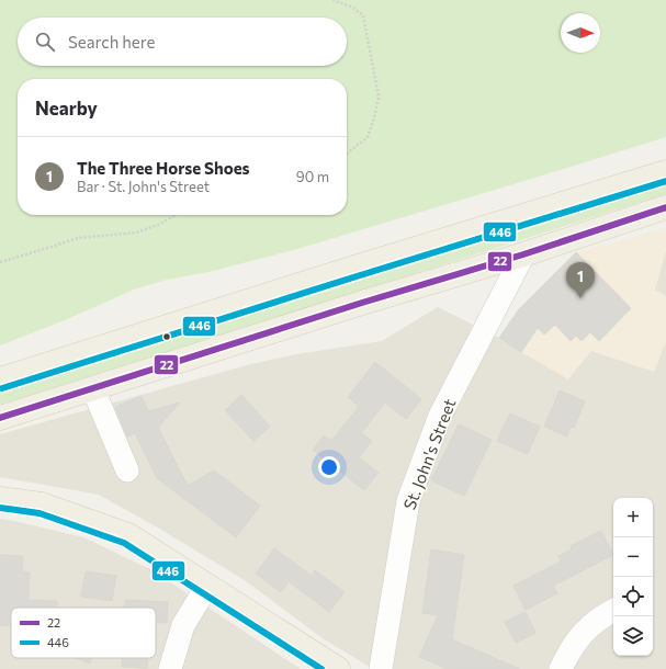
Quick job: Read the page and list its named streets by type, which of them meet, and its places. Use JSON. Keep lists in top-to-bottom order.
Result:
{
  "streets": {
    "street": ["St. John's Street"]
  },
  "lines": ["transit line 446", "transit line 22"],
  "legend": ["22", "446"],
  "north": "right",
  "page": {
    "search": "Search here",
    "heading": "Nearby",
    "list": [
      {
        "mark": "1",
        "name": "The Three Horse Shoes",
        "note": "Bar · St. John's Street",
        "value": "90 m"
      }
    ],
    "pins": "1",
    "map_buttons": ["+", "−"]
  }
}
